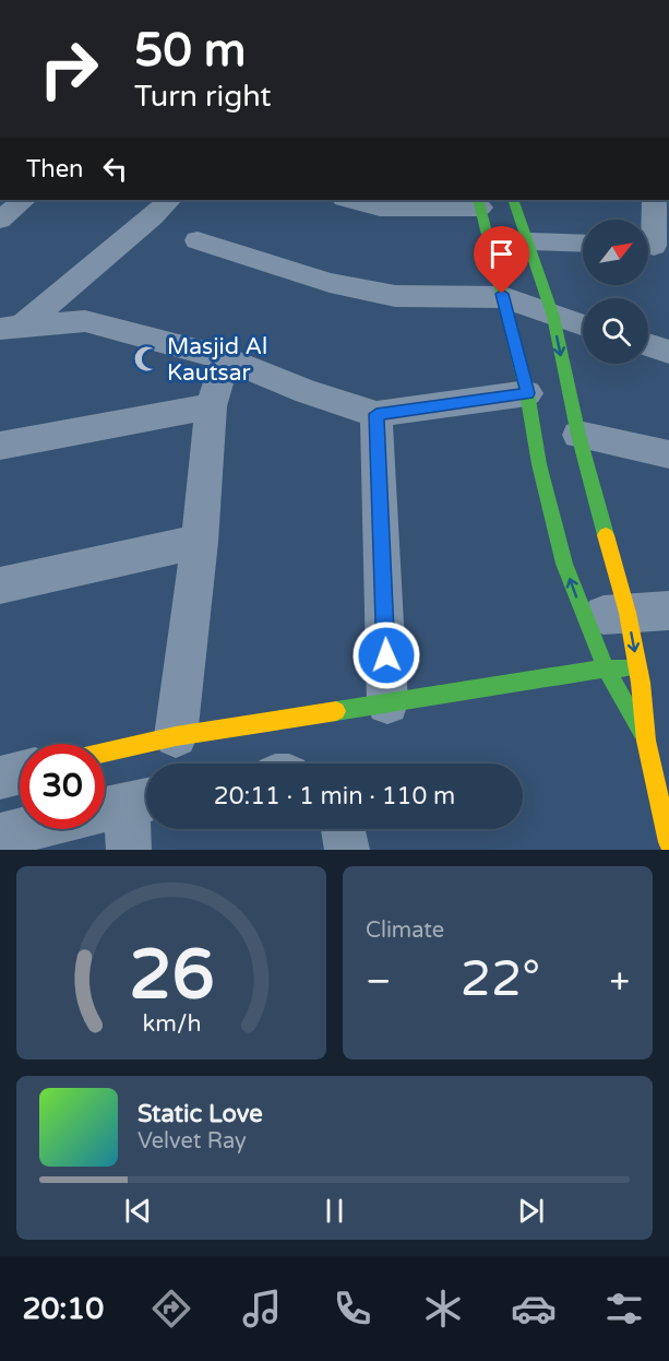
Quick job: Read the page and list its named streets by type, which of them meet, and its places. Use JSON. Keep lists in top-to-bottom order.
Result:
{
  "places": {
    "mosque": ["Masjid Al Kautsar"]
  },
  "north": "top right",
  "page": {
    "turn": ["50 m", "Turn right"],
    "then": "Then",
    "limit": "30",
    "trip": "20:11 · 1 min · 110 m",
    "tile": "Climate",
    "heat": ["−", "22°", "+"],
    "song": ["Static Love", "Velvet Ray"],
    "tabs": "20:10",
    "gauge": ["26", "km/h"]
  }
}
